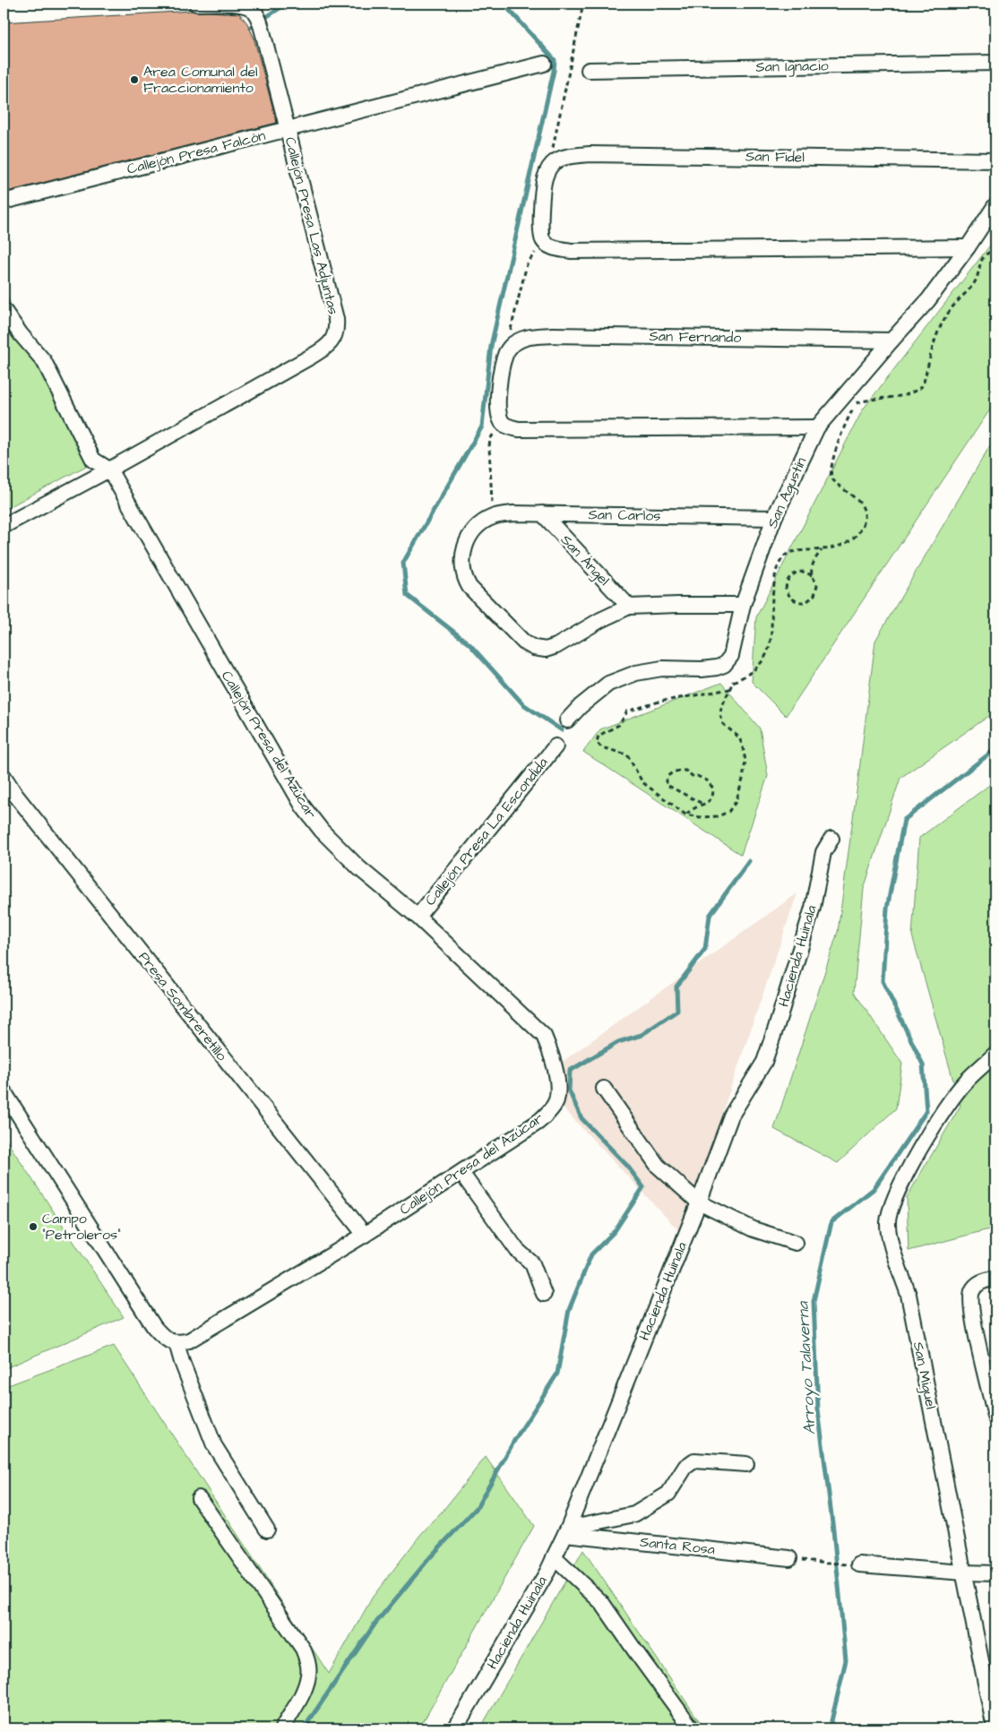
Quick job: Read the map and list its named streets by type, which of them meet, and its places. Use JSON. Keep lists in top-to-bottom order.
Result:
{
  "streets": {
    "street": [
      "San Ignacio",
      "Callejón Presa Falcón",
      "San Fidel",
      "Callejón Presa Las Adjuntas",
      "San Fernando",
      "San Agustín",
      "San Carlos",
      "San Ángel",
      "Callejón Presa del Azúcar",
      "Callejón Presa La Escondida",
      "Hacienda Huinala",
      "Presa Sombreretillo",
      "San Miguel",
      "Santa Rosa"
    ]
  },
  "crossings": [
    ["Callejón Presa Falcón", "Callejón Presa Las Adjuntas"],
    ["Callejón Presa Las Adjuntas", "Callejón Presa del Azúcar"],
    ["San Fernando", "San Agustín"],
    ["San Agustín", "San Carlos"],
    ["San Carlos", "San Ángel"],
    ["Callejón Presa del Azúcar", "Callejón Presa La Escondida"],
    ["Callejón Presa del Azúcar", "Presa Sombreretillo"],
    ["Hacienda Huinala", "Santa Rosa"]
  ],
  "water": ["Arroyo Talaverna"],
  "places": ["Area Comunal del Fraccionamiento", "Campo \"Petroleros\""]
}
